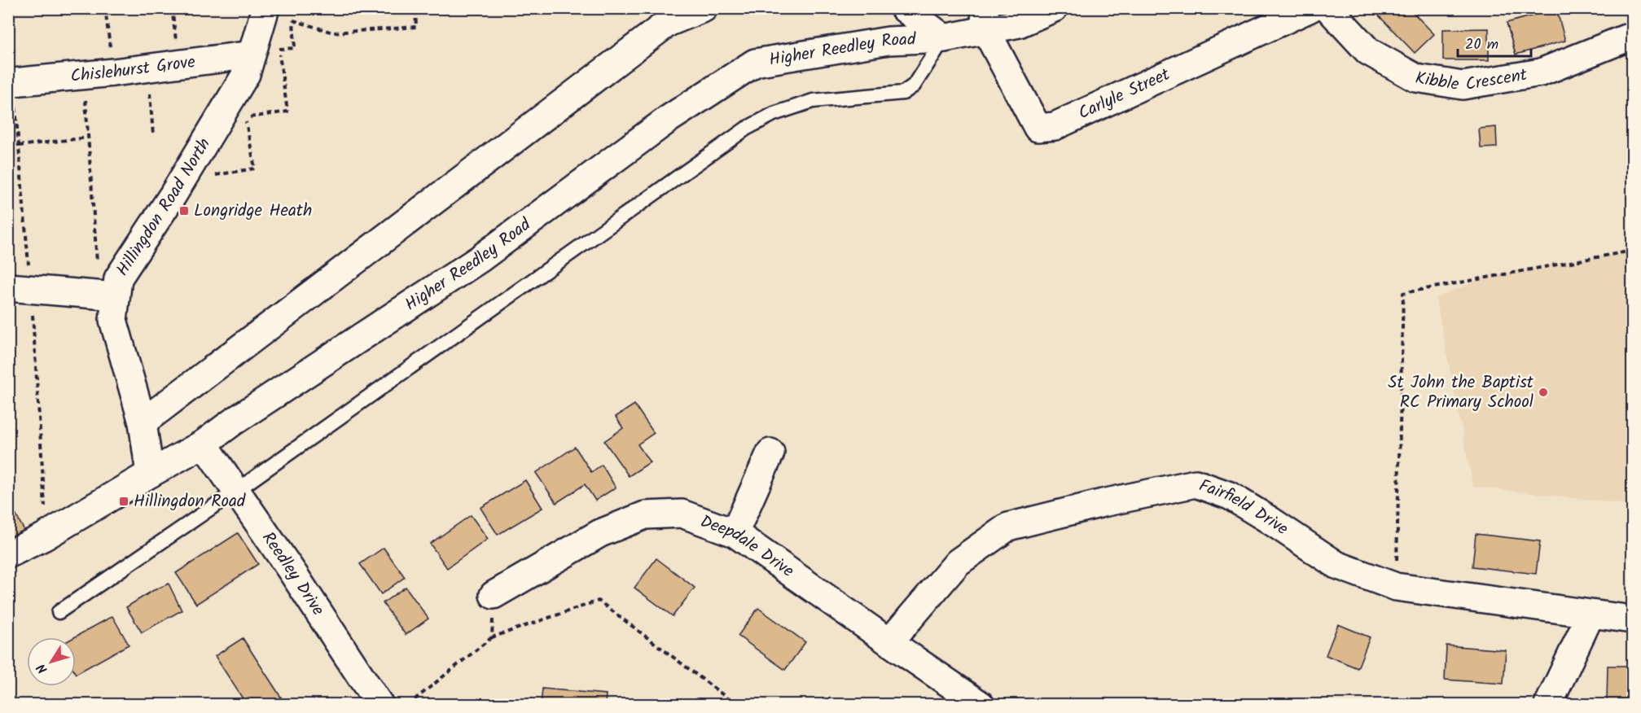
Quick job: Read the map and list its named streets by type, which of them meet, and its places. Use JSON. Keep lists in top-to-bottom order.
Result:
{
  "streets": {
    "street": [
      "Higher Reedley Road",
      "Chislehurst Grove",
      "Kibble Crescent",
      "Carlyle Street",
      "Hillingdon Road North",
      "Fairfield Drive",
      "Deepdale Drive",
      "Reedley Drive"
    ]
  },
  "crossings": [
    ["Higher Reedley Road", "Carlyle Street"],
    ["Higher Reedley Road", "Hillingdon Road North"],
    ["Higher Reedley Road", "Reedley Drive"],
    ["Chislehurst Grove", "Hillingdon Road North"],
    ["Fairfield Drive", "Deepdale Drive"]
  ],
  "places": {
    "transit": ["Longridge Heath", "Hillingdon Road"],
    "other": ["St John the Baptist RC Primary School"]
  },
  "scale_bar": "20 m",
  "north": "bottom left"
}
